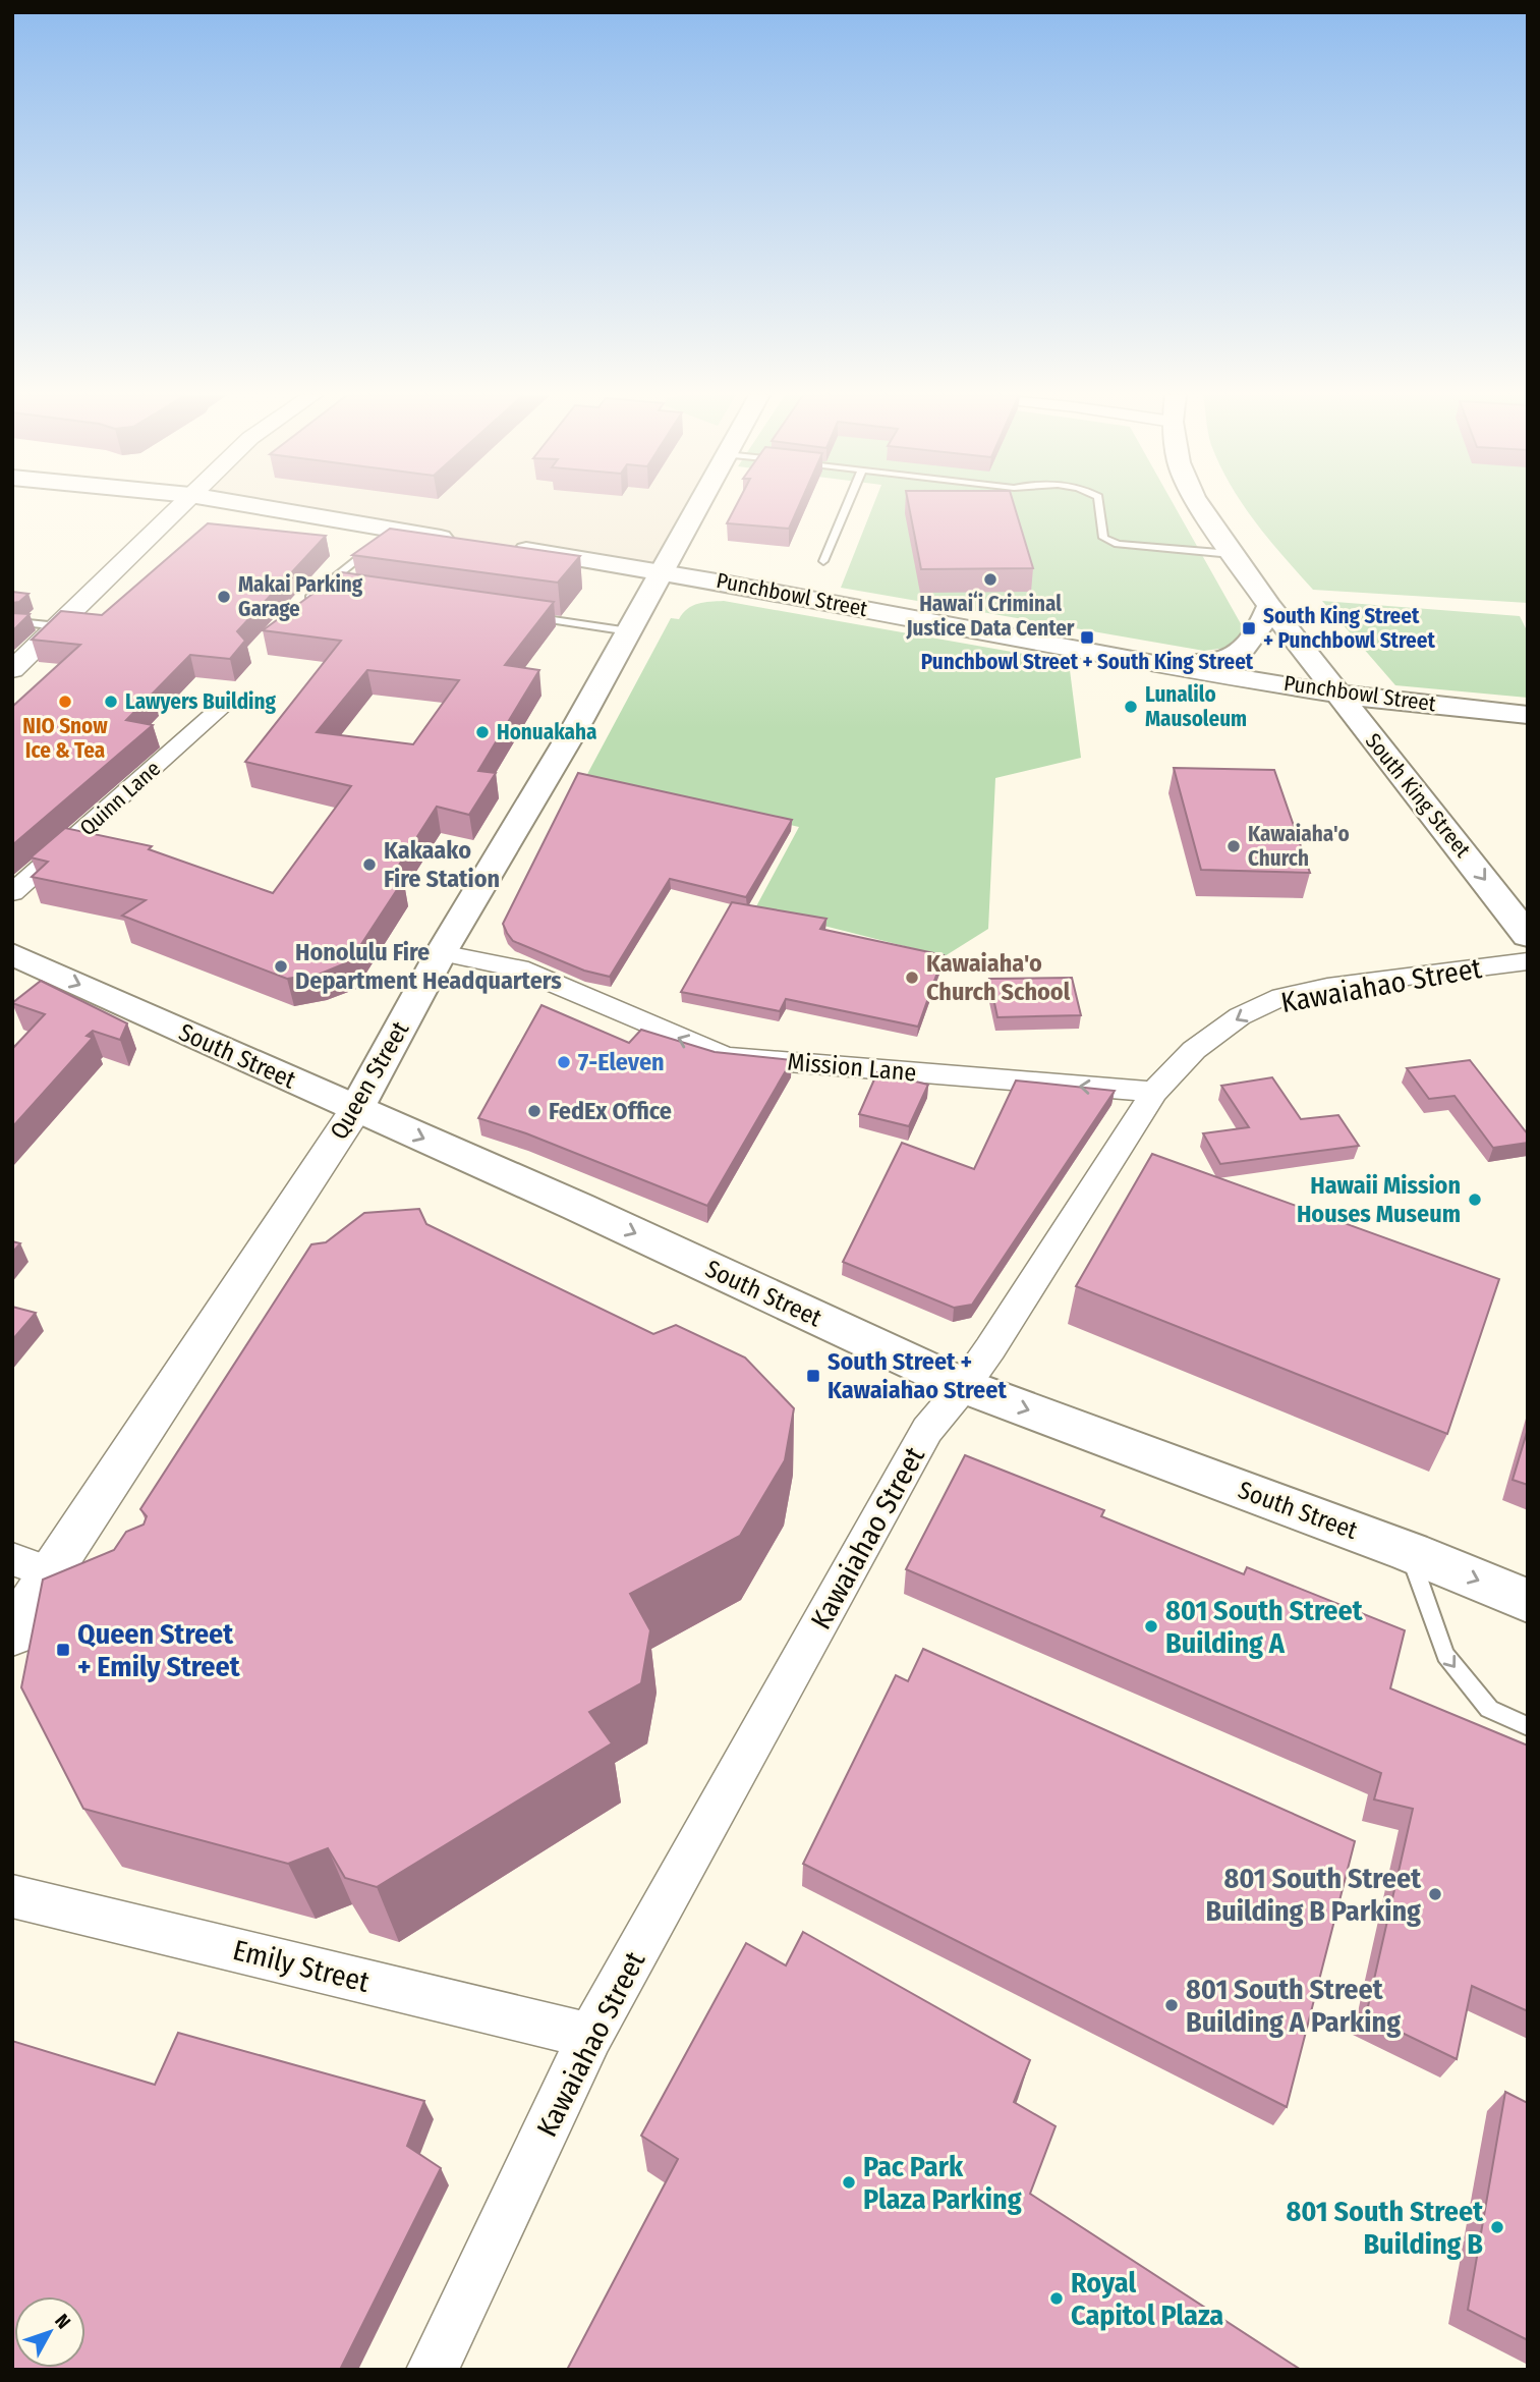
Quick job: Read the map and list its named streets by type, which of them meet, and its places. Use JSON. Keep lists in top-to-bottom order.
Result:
{
  "streets": {
    "main road": [
      "Punchbowl Street",
      "South King Street",
      "South Street",
      "Queen Street"
    ],
    "street": [
      "Quinn Lane",
      "Kawaiahao Street",
      "Mission Lane",
      "Emily Street"
    ]
  },
  "crossings": [
    ["Punchbowl Street", "South King Street"],
    ["Punchbowl Street", "Queen Street"],
    ["Kawaiahao Street", "South Street"],
    ["Kawaiahao Street", "Mission Lane"],
    ["Kawaiahao Street", "Emily Street"],
    ["South Street", "Queen Street"],
    ["Mission Lane", "Queen Street"]
  ],
  "one_way": ["South King Street", "South Street", "Mission Lane"],
  "places": {
    "other": [
      "Hawaiʻi Criminal Justice Data Center",
      "Makai Parking Garage",
      "NIO Snow Ice & Tea",
      "Lawyers Building",
      "Lunalilo Mausoleum",
      "Honuakaha",
      "Kawaiaha'o Church",
      "Kakaako Fire Station",
      "Honolulu Fire Department Headquarters",
      "Kawaiaha'o Church School",
      "7-Eleven",
      "FedEx Office",
      "Hawaii Mission Houses Museum",
      "801 South Street Building A",
      "801 South Street Building B Parking",
      "801 South Street Building A Parking",
      "Pac Park Plaza Parking",
      "801 South Street Building B",
      "Royal Capitol Plaza"
    ],
    "transit": [
      "South King Street + Punchbowl Street",
      "Punchbowl Street + South King Street",
      "South Street + Kawaiahao Street",
      "Queen Street + Emily Street"
    ]
  },
  "north": "top right"
}
